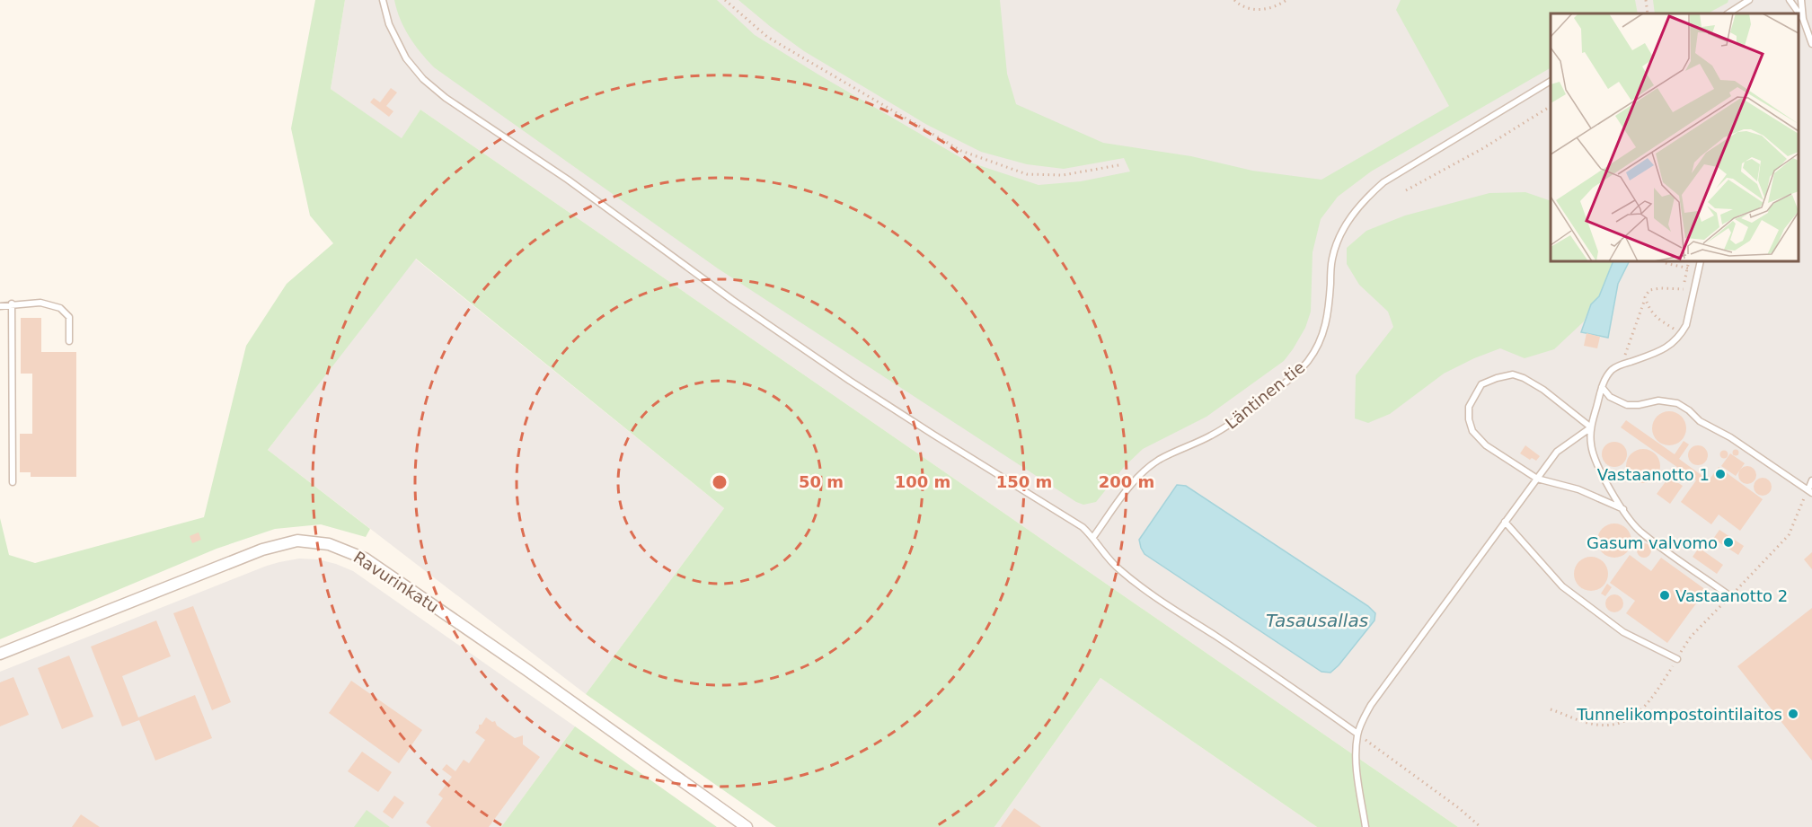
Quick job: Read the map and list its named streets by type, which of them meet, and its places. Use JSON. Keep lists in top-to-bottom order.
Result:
{
  "streets": {
    "street": ["Ravurinkatu"],
    "lane": ["Läntinen tie"]
  },
  "water": ["Tasausallas"],
  "places": [
    "Vastaanotto 1",
    "Gasum valvomo",
    "Vastaanotto 2",
    "Tunnelikompostointilaitos"
  ],
  "rings": [
    "50 m",
    "100 m",
    "150 m",
    "200 m"
  ]
}
